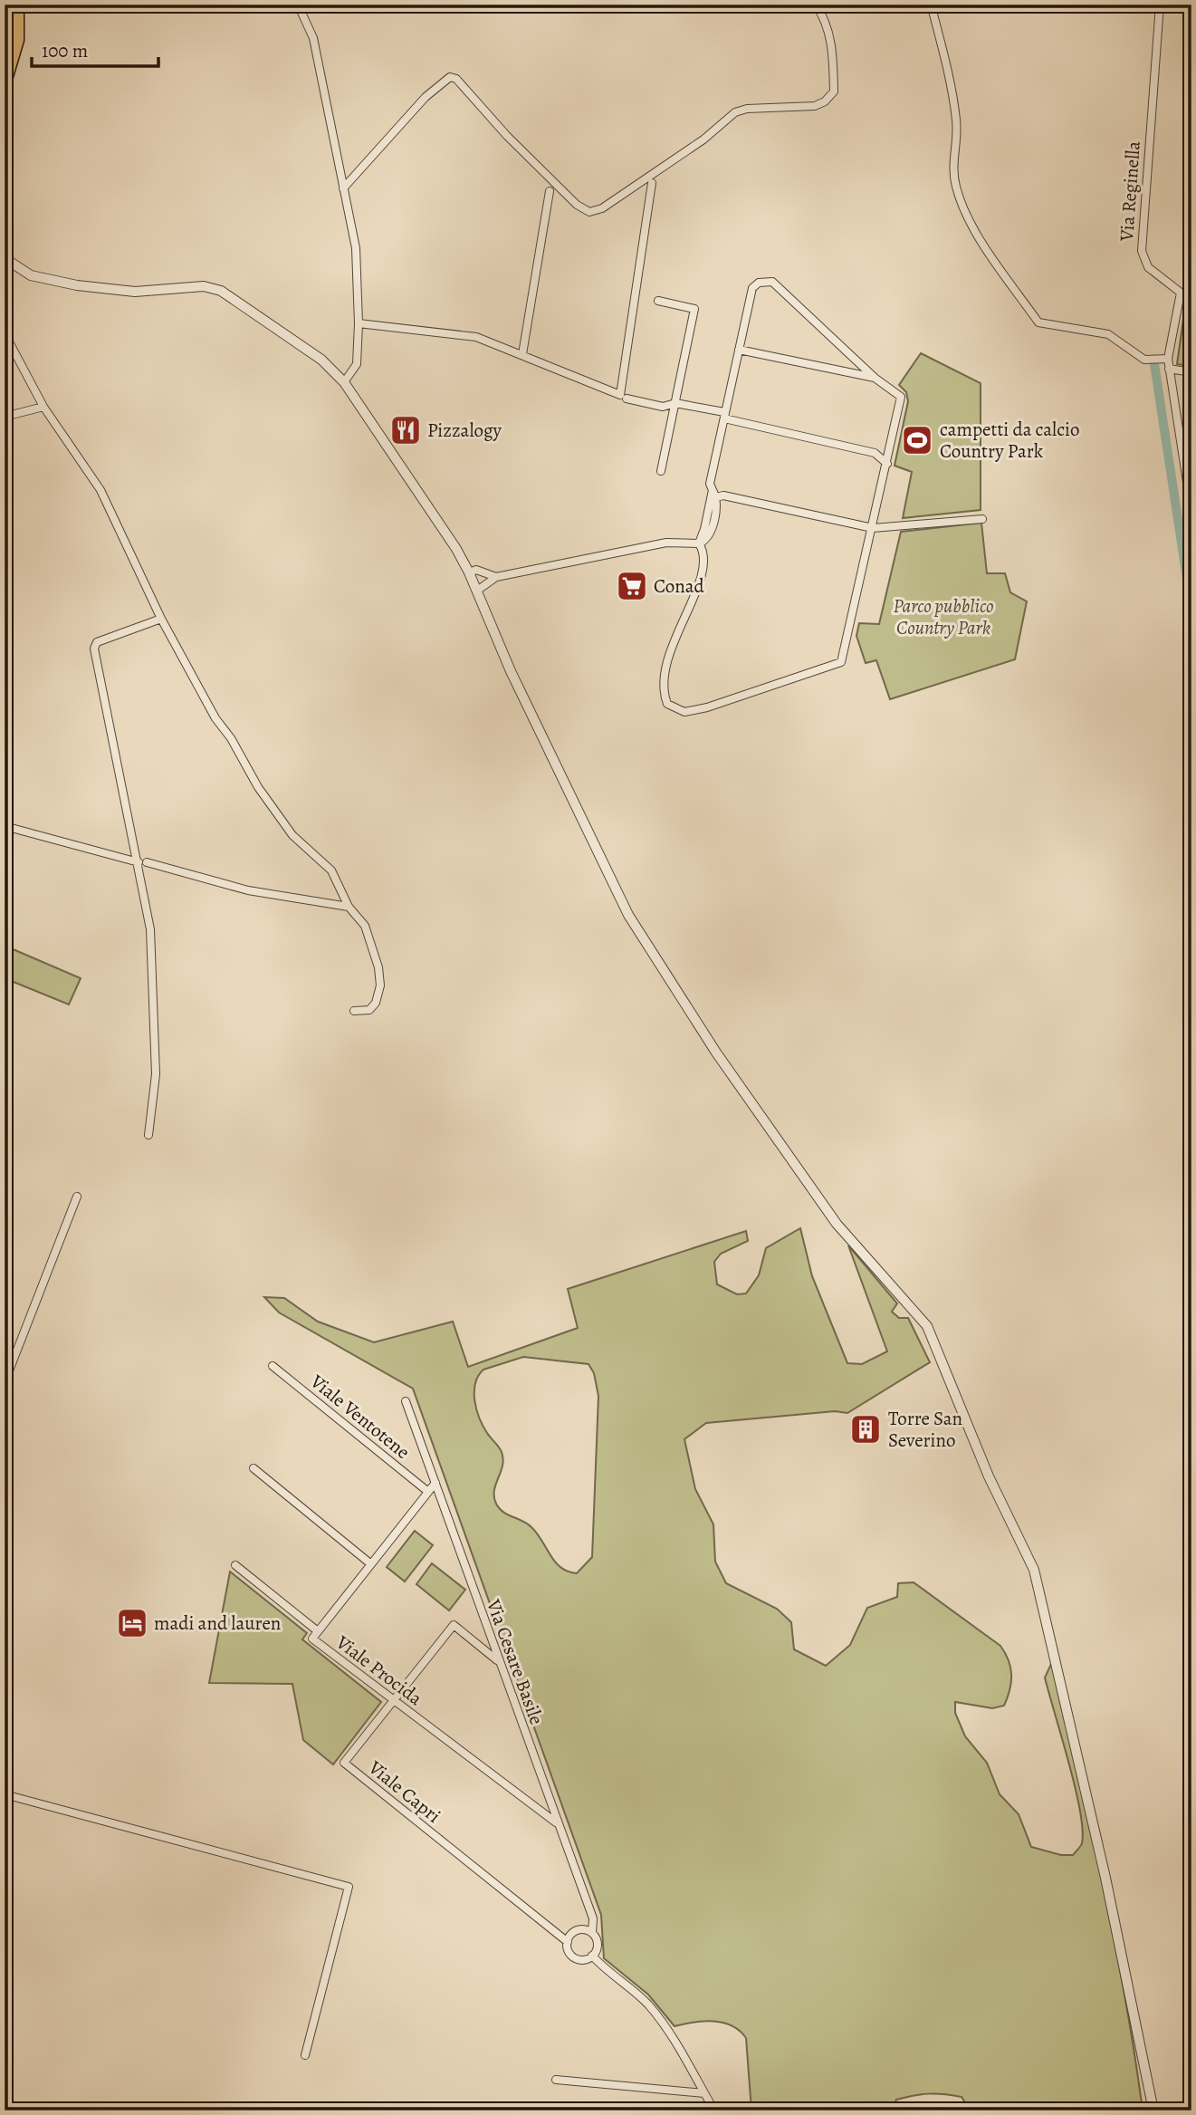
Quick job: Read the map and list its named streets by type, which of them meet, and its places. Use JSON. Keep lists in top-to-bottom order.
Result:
{
  "streets": {
    "street": [
      "Via Reginella",
      "Viale Ventotene",
      "Via Cesare Basile",
      "Viale Procida",
      "Viale Capri"
    ]
  },
  "crossings": [
    ["Viale Ventotene", "Viale Procida"],
    ["Via Cesare Basile", "Viale Procida"],
    ["Via Cesare Basile", "Viale Capri"],
    ["Viale Procida", "Viale Capri"]
  ],
  "parks": ["Parco pubblico Country Park"],
  "places": {
    "restaurant": ["Pizzalogy"],
    "sports": ["campetti da calcio Country Park"],
    "supermarket": ["Conad"],
    "building": ["Torre San Severino"],
    "hotel": ["madi and lauren"]
  },
  "scale_bar": "100 m"
}
